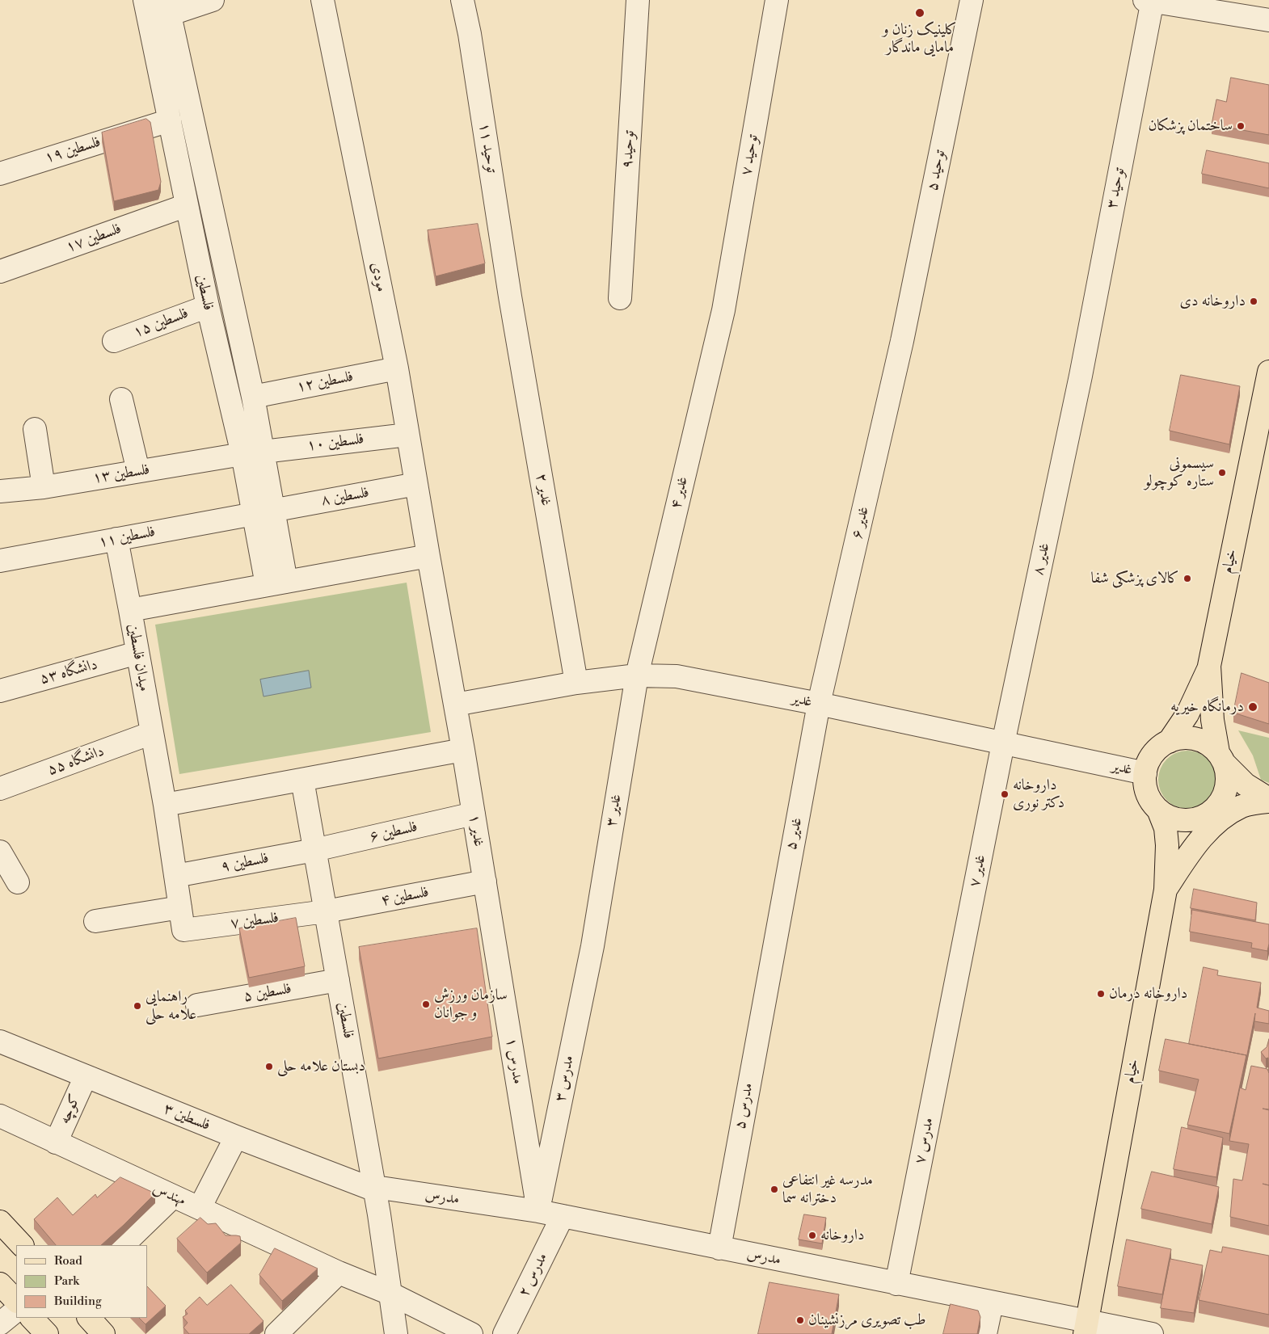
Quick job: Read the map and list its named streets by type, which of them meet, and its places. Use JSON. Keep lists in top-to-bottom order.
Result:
{
  "streets": {
    "main road": ["خیام"],
    "street": [
      "توحید ۱۱",
      "توحید۹",
      "فلسطین ۱۹",
      "توحید ۷",
      "توحید ۵",
      "توحید ۳",
      "فلسطین ۱۷",
      "مودی",
      "فلسطین",
      "فلسطین ۱۵",
      "فلسطین ۱۲",
      "فلسطین ۱۰",
      "فلسطین ۱۳",
      "غدیر ۲",
      "غدیر ۴",
      "فلسطین ۸",
      "غدیر ۶",
      "فلسطین ۱۱",
      "غدیر ۸",
      "میدان فلسطین",
      "دانشگاه ۵۳",
      "غدیر",
      "دانشگاه ۵۵",
      "غدیر ۳",
      "غدیر ۱",
      "فلسطین ۶",
      "غدیر ۵",
      "فلسطین ۹",
      "غدیر ۷",
      "فلسطین ۴",
      "فلسطین ۷",
      "فلسطین ۵",
      "مدرس ۱",
      "مدرس ۳",
      "مدرس ۵",
      "کوچه",
      "فلسطین ۳",
      "مدرس ۷",
      "مهندس",
      "مدرس",
      "مدرس ۲"
    ]
  },
  "crossings": [
    ["توحید ۱۱", "غدیر ۲"],
    ["فلسطین ۱۹", "فلسطین"],
    ["توحید ۷", "غدیر ۴"],
    ["توحید ۵", "غدیر ۶"],
    ["توحید ۳", "غدیر ۸"],
    ["فلسطین ۱۷", "فلسطین"],
    ["مودی", "فلسطین ۱۲"],
    ["مودی", "فلسطین ۱۰"],
    ["مودی", "فلسطین ۸"],
    ["مودی", "میدان فلسطین"],
    ["فلسطین", "فلسطین ۱۵"],
    ["فلسطین", "فلسطین ۱۲"],
    ["فلسطین", "فلسطین ۱۰"],
    ["فلسطین", "فلسطین ۱۳"],
    ["فلسطین", "فلسطین ۸"],
    ["فلسطین", "فلسطین ۱۱"],
    ["فلسطین", "میدان فلسطین"],
    ["فلسطین", "فلسطین ۶"],
    ["فلسطین", "فلسطین ۹"],
    ["فلسطین", "فلسطین ۴"],
    ["فلسطین", "فلسطین ۷"],
    ["فلسطین", "فلسطین ۵"],
    ["فلسطین", "فلسطین ۳"],
    ["فلسطین", "مهندس"],
    ["فلسطین", "مدرس"],
    ["فلسطین ۱۰", "فلسطین ۱۳"],
    ["غدیر ۲", "غدیر"],
    ["غدیر ۴", "غدیر"],
    ["غدیر ۴", "غدیر ۳"],
    ["فلسطین ۸", "فلسطین ۱۱"],
    ["غدیر ۶", "غدیر"],
    ["غدیر ۶", "غدیر ۵"],
    ["غدیر ۸", "غدیر"],
    ["غدیر ۸", "غدیر ۷"],
    ["خیام", "غدیر"],
    ["خیام", "مدرس"],
    ["میدان فلسطین", "دانشگاه ۵۳"],
    ["میدان فلسطین", "دانشگاه ۵۵"],
    ["میدان فلسطین", "فلسطین ۹"],
    ["میدان فلسطین", "فلسطین ۷"],
    ["غدیر", "غدیر ۳"],
    ["غدیر", "غدیر ۵"],
    ["غدیر", "غدیر ۷"],
    ["غدیر ۳", "مدرس ۳"],
    ["غدیر ۱", "فلسطین ۶"],
    ["غدیر ۱", "فلسطین ۴"],
    ["غدیر ۱", "مدرس ۱"],
    ["فلسطین ۶", "فلسطین ۹"],
    ["غدیر ۵", "مدرس ۵"],
    ["غدیر ۷", "مدرس ۷"],
    ["فلسطین ۴", "فلسطین ۷"],
    ["مدرس ۱", "مدرس ۳"],
    ["مدرس ۱", "مدرس"],
    ["مدرس ۳", "مدرس"],
    ["مدرس ۵", "مدرس"],
    ["کوچه", "فلسطین ۳"],
    ["کوچه", "مهندس"],
    ["فلسطین ۳", "مدرس"],
    ["مدرس ۷", "مدرس"],
    ["مدرس", "مدرس ۲"]
  ],
  "places": [
    "کلینیک زنان و مامایی ماندگار",
    "ساختمان پزشکان",
    "داروخانه دی",
    "سیسمونی ستاره کوچولو",
    "کالای پزشکی شفا",
    "درمانگاه خیریه",
    "داروخانه دکتر نوری",
    "داروخانه درمان",
    "سازمان ورزش و جوانان",
    "راهنمایی علامه حلی",
    "دبستان علامه حلی",
    "مدرسه غیر انتفاعی دخترانه سما",
    "داروخانه",
    "طب تصویری مرزنشینان"
  ],
  "legend": ["Road", "Park", "Building"]
}
